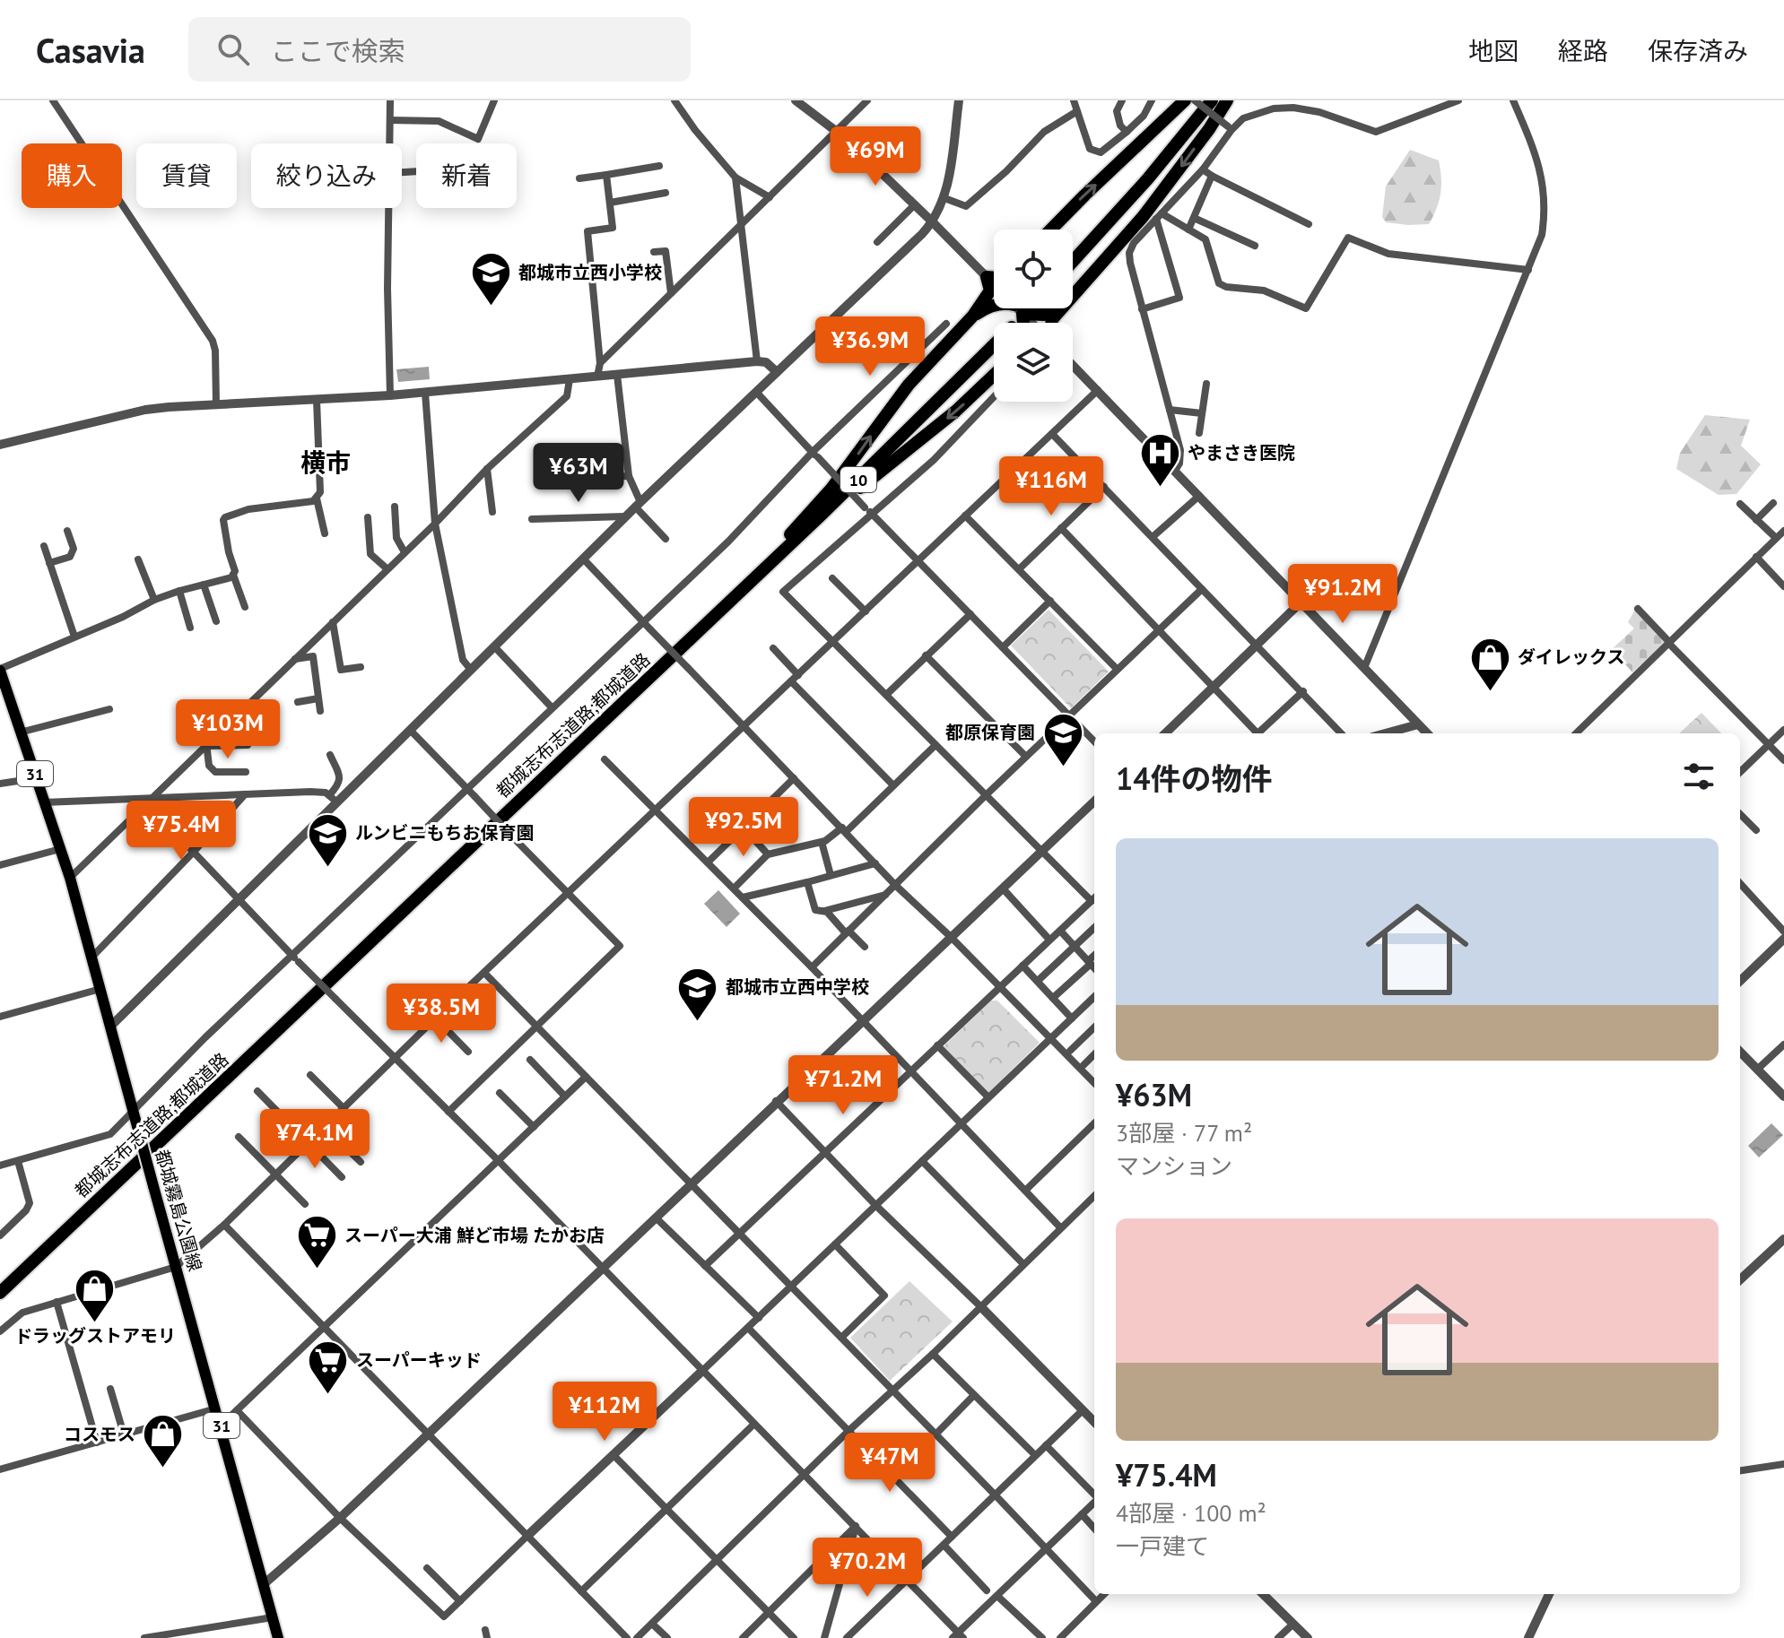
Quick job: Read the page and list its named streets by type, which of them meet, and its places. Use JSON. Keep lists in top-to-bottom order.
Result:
{
  "streets": {
    "highway": ["10", "都城志布志道路;都城道路"],
    "main road": ["31", "都城霧島公園線"]
  },
  "districts": ["横市"],
  "places": {
    "school or university": [
      "都城市立西小学校",
      "都原保育園",
      "ルンビニもちお保育園",
      "都城市立西中学校"
    ],
    "hospital": ["やまさき医院"],
    "shop": ["ダイレックス", "ドラッグストアモリ", "コスモス"],
    "supermarket": ["スーパー大浦 鮮ど市場 たかお店", "スーパーキッド"]
  },
  "page": {
    "header": "Casavia",
    "search": "ここで検索",
    "nav": ["地図", "経路", "保存済み"],
    "price": [
      "¥69M",
      "¥36.9M",
      "¥63M",
      "¥116M",
      "¥91.2M",
      "¥103M",
      "¥92.5M",
      "¥75.4M",
      "¥38.5M",
      "¥71.2M",
      "¥74.1M",
      "¥112M",
      "¥47M",
      "¥70.2M"
    ],
    "chip": [
      "購入",
      "賃貸",
      "絞り込み",
      "新着"
    ],
    "heading": "14件の物件",
    "list": [
      {
        "name": "¥63M",
        "note": "3部屋 · 77 m² · マンション"
      },
      {
        "name": "¥75.4M",
        "note": "4部屋 · 100 m² · 一戸建て"
      }
    ]
  }
}
